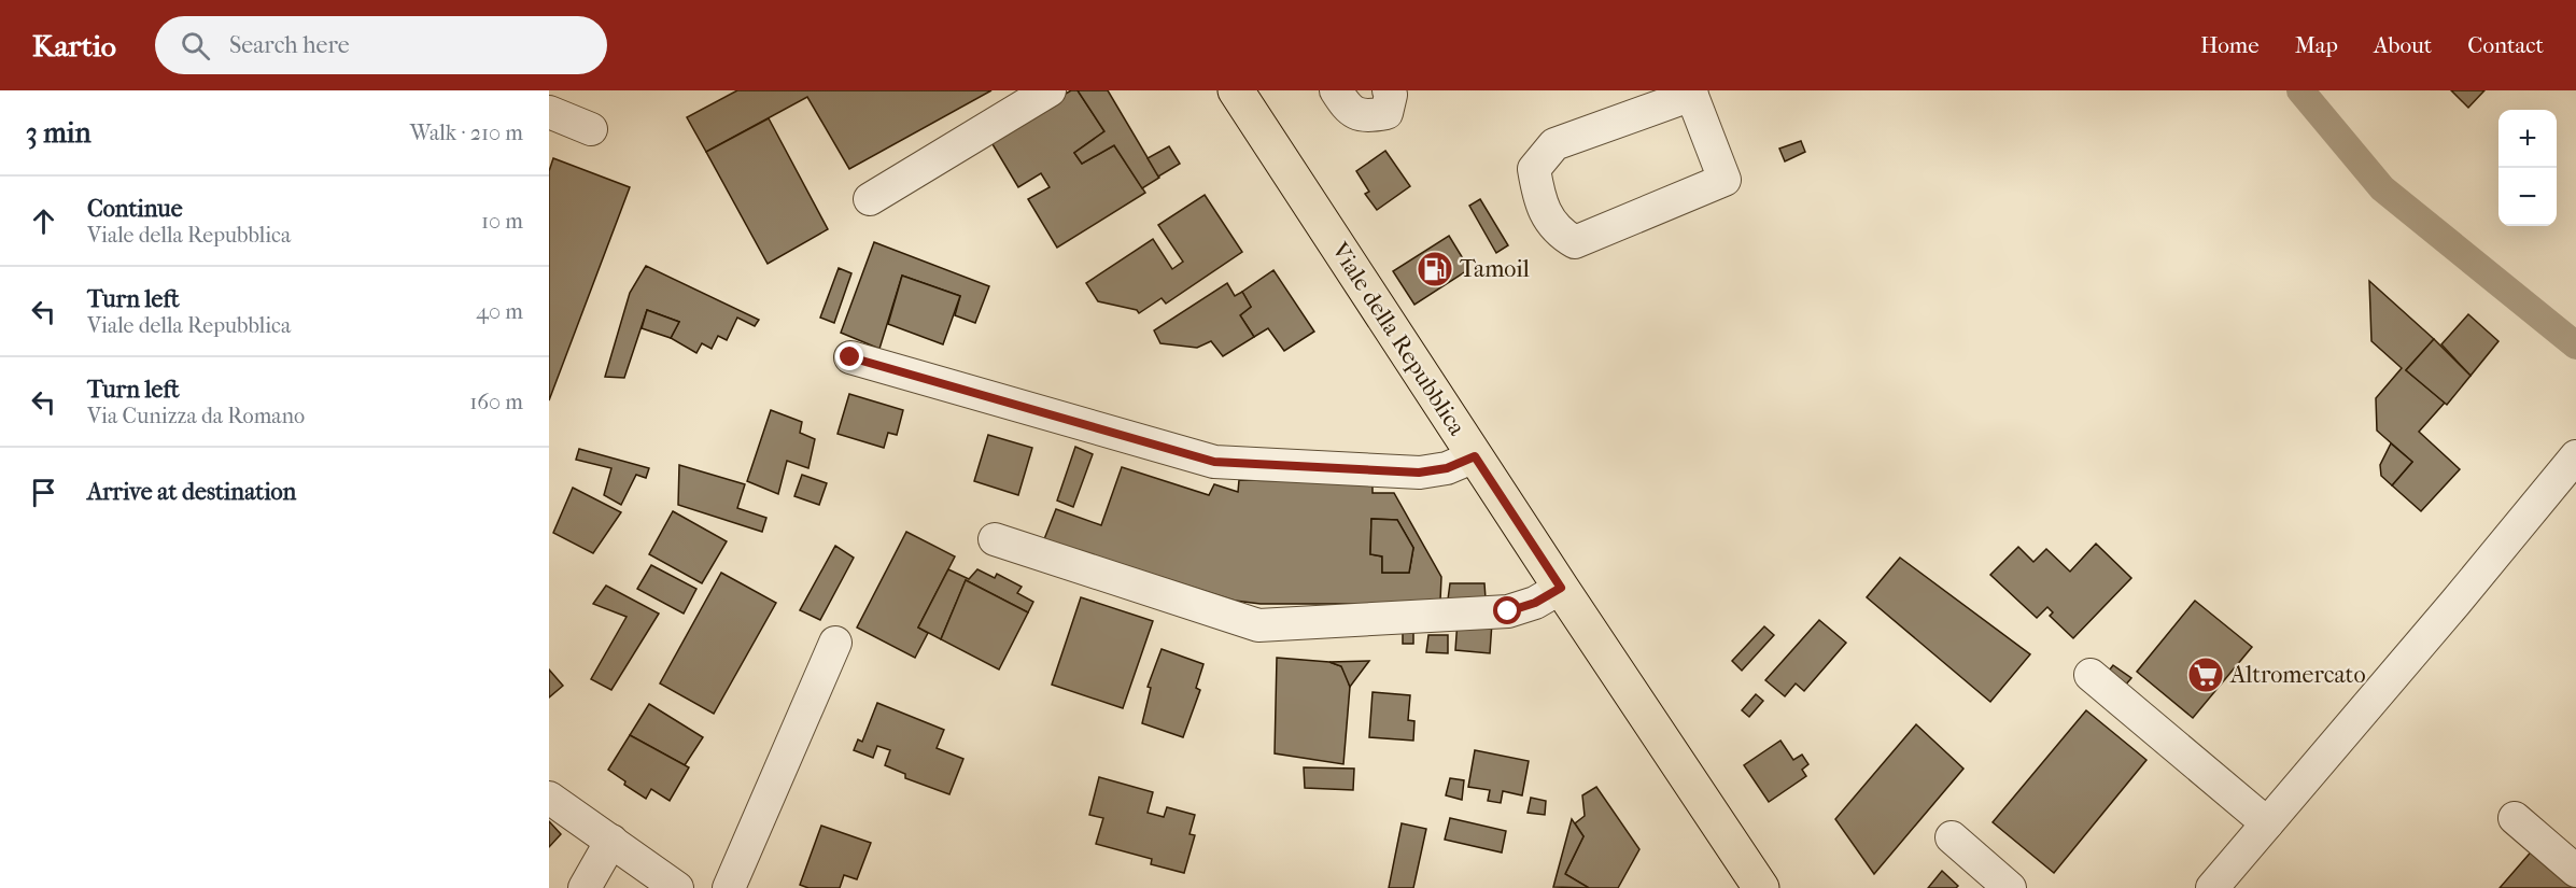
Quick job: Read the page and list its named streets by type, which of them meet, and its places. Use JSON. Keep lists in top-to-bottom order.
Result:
{
  "streets": {
    "main road": ["Viale della Repubblica"]
  },
  "places": {
    "fuel station": ["Tamoil"],
    "supermarket": ["Altromercato"]
  },
  "page": {
    "header": "Kartio",
    "search": "Search here",
    "nav": [
      "Home",
      "Map",
      "About",
      "Contact"
    ],
    "heading": ["3 min", "Walk · 210 m"],
    "map_buttons": ["+", "−"],
    "list": [
      ["Continue", "Viale della Repubblica", "10 m"],
      ["Turn left", "Viale della Repubblica", "40 m"],
      ["Turn left", "Via Cunizza da Romano", "160 m"],
      "Arrive at destination"
    ]
  }
}
